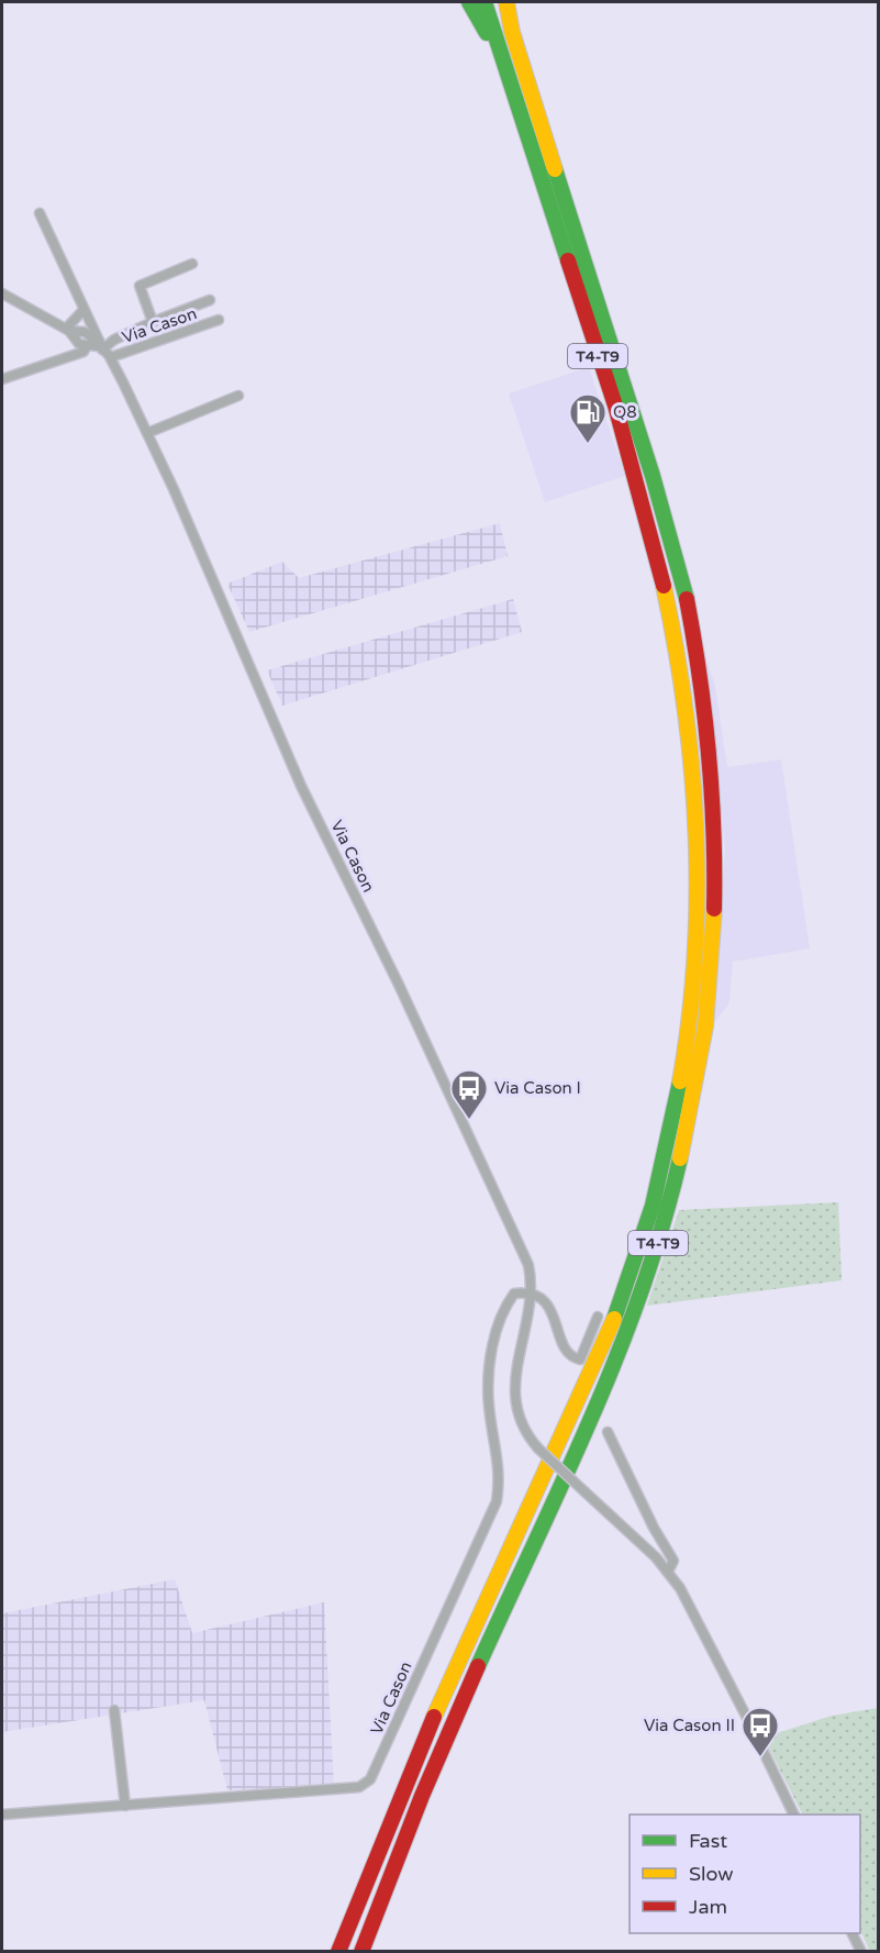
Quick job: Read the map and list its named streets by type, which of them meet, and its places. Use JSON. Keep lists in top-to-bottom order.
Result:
{
  "streets": {
    "highway": ["T4-T9"],
    "street": ["Via Cason"]
  },
  "places": {
    "fuel station": ["Q8"],
    "bus stop": ["Via Cason I", "Via Cason II"]
  },
  "legend": ["Fast", "Slow", "Jam"]
}
